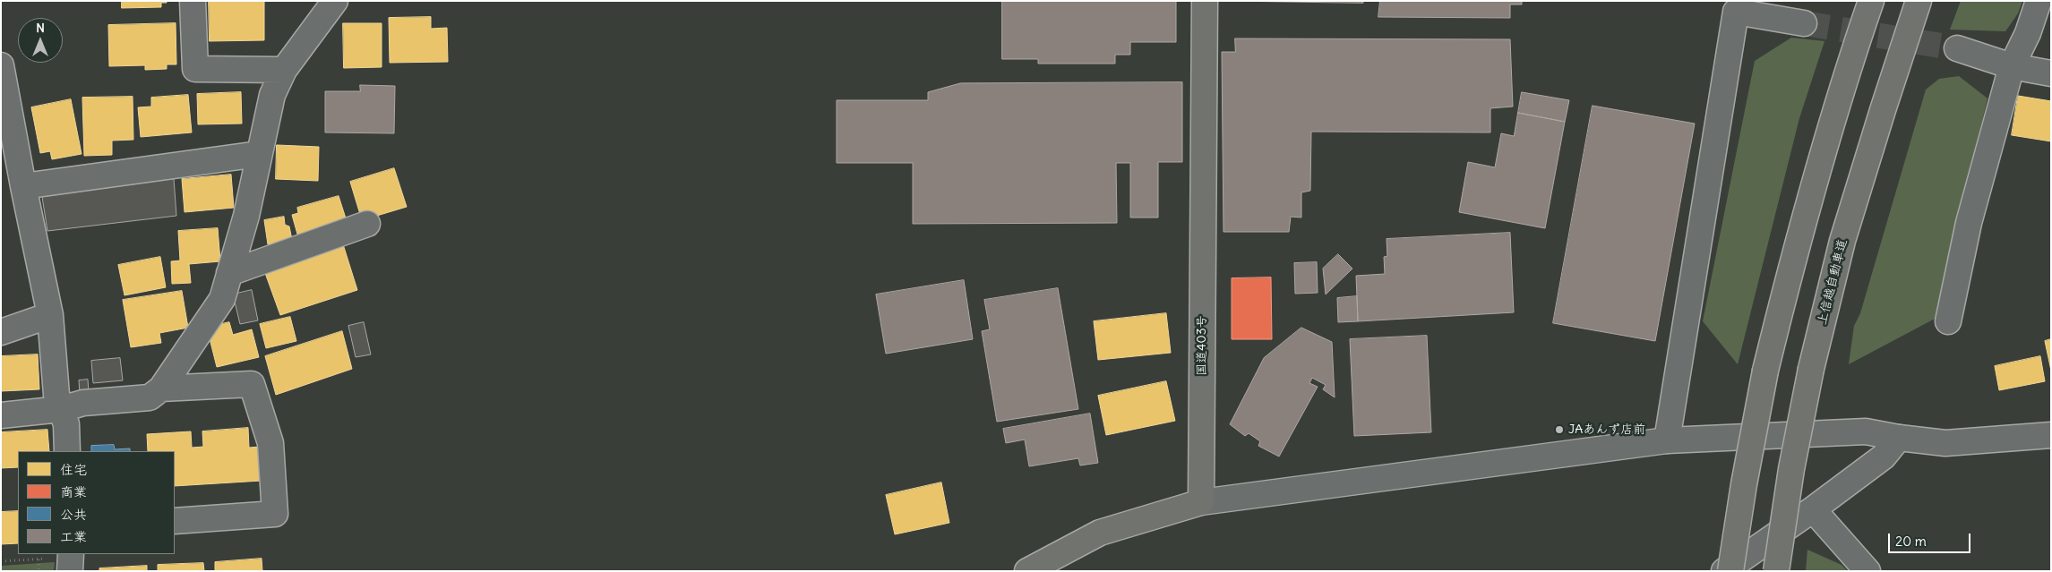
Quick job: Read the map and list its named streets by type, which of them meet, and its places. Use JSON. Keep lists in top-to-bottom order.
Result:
{
  "streets": {
    "highway": ["上信越自動車道", "国道403号"]
  },
  "places": ["JAあんず店前"],
  "legend": [
    "住宅",
    "商業",
    "公共",
    "工業"
  ],
  "scale_bar": "20 m",
  "north": "top"
}
